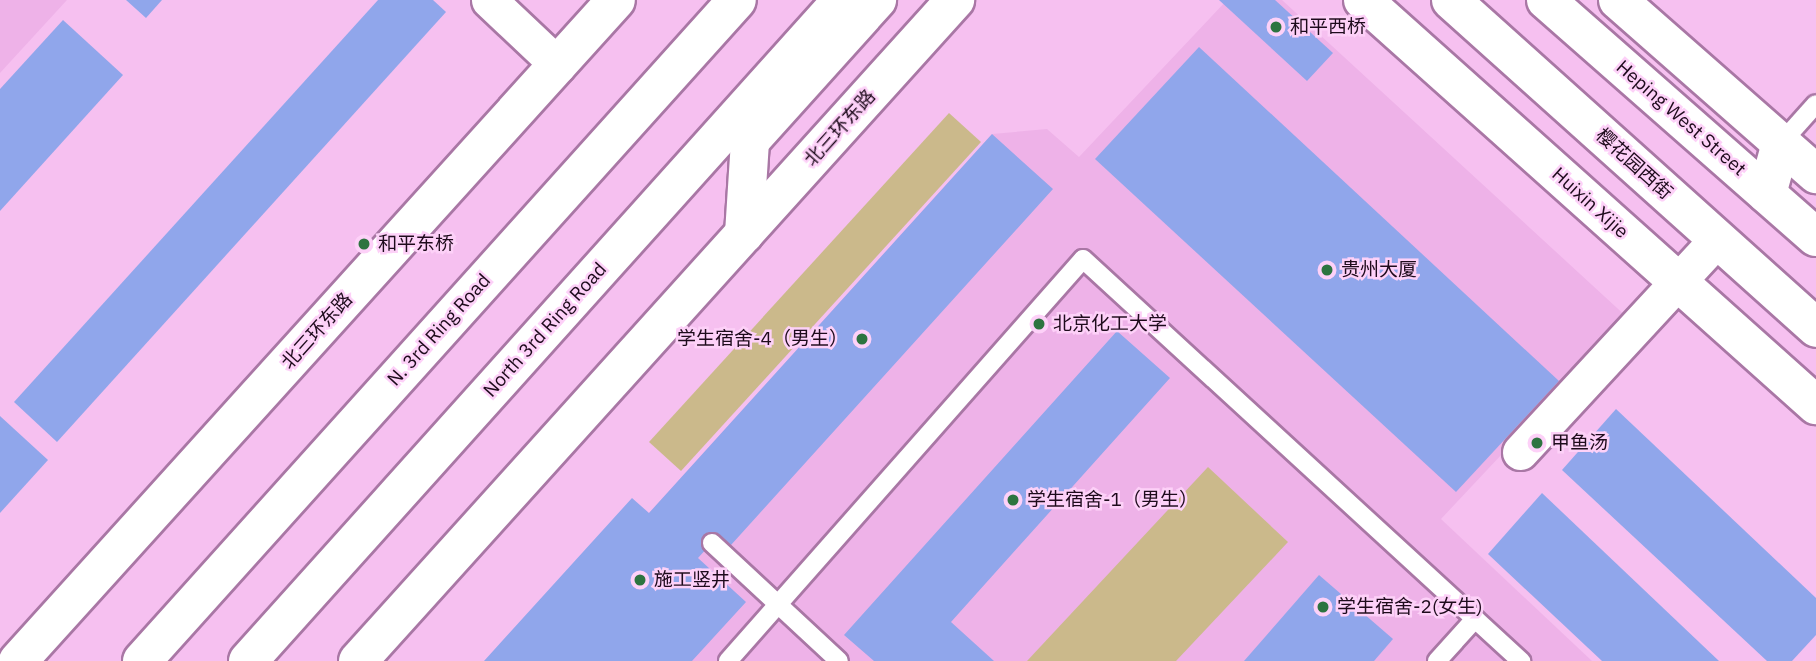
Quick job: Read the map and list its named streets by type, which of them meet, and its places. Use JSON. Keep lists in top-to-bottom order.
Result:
{
  "streets": {
    "main road": [
      "Heping West Street",
      "北三环东路",
      "樱花园西街",
      "Huixin Xijie",
      "N. 3rd Ring Road",
      "North 3rd Ring Road"
    ]
  },
  "places": [
    "和平西桥",
    "和平东桥",
    "贵州大厦",
    "北京化工大学",
    "学生宿舍-4（男生）",
    "甲鱼汤",
    "学生宿舍-1（男生）",
    "施工竖井",
    "学生宿舍-2(女生)"
  ]
}
